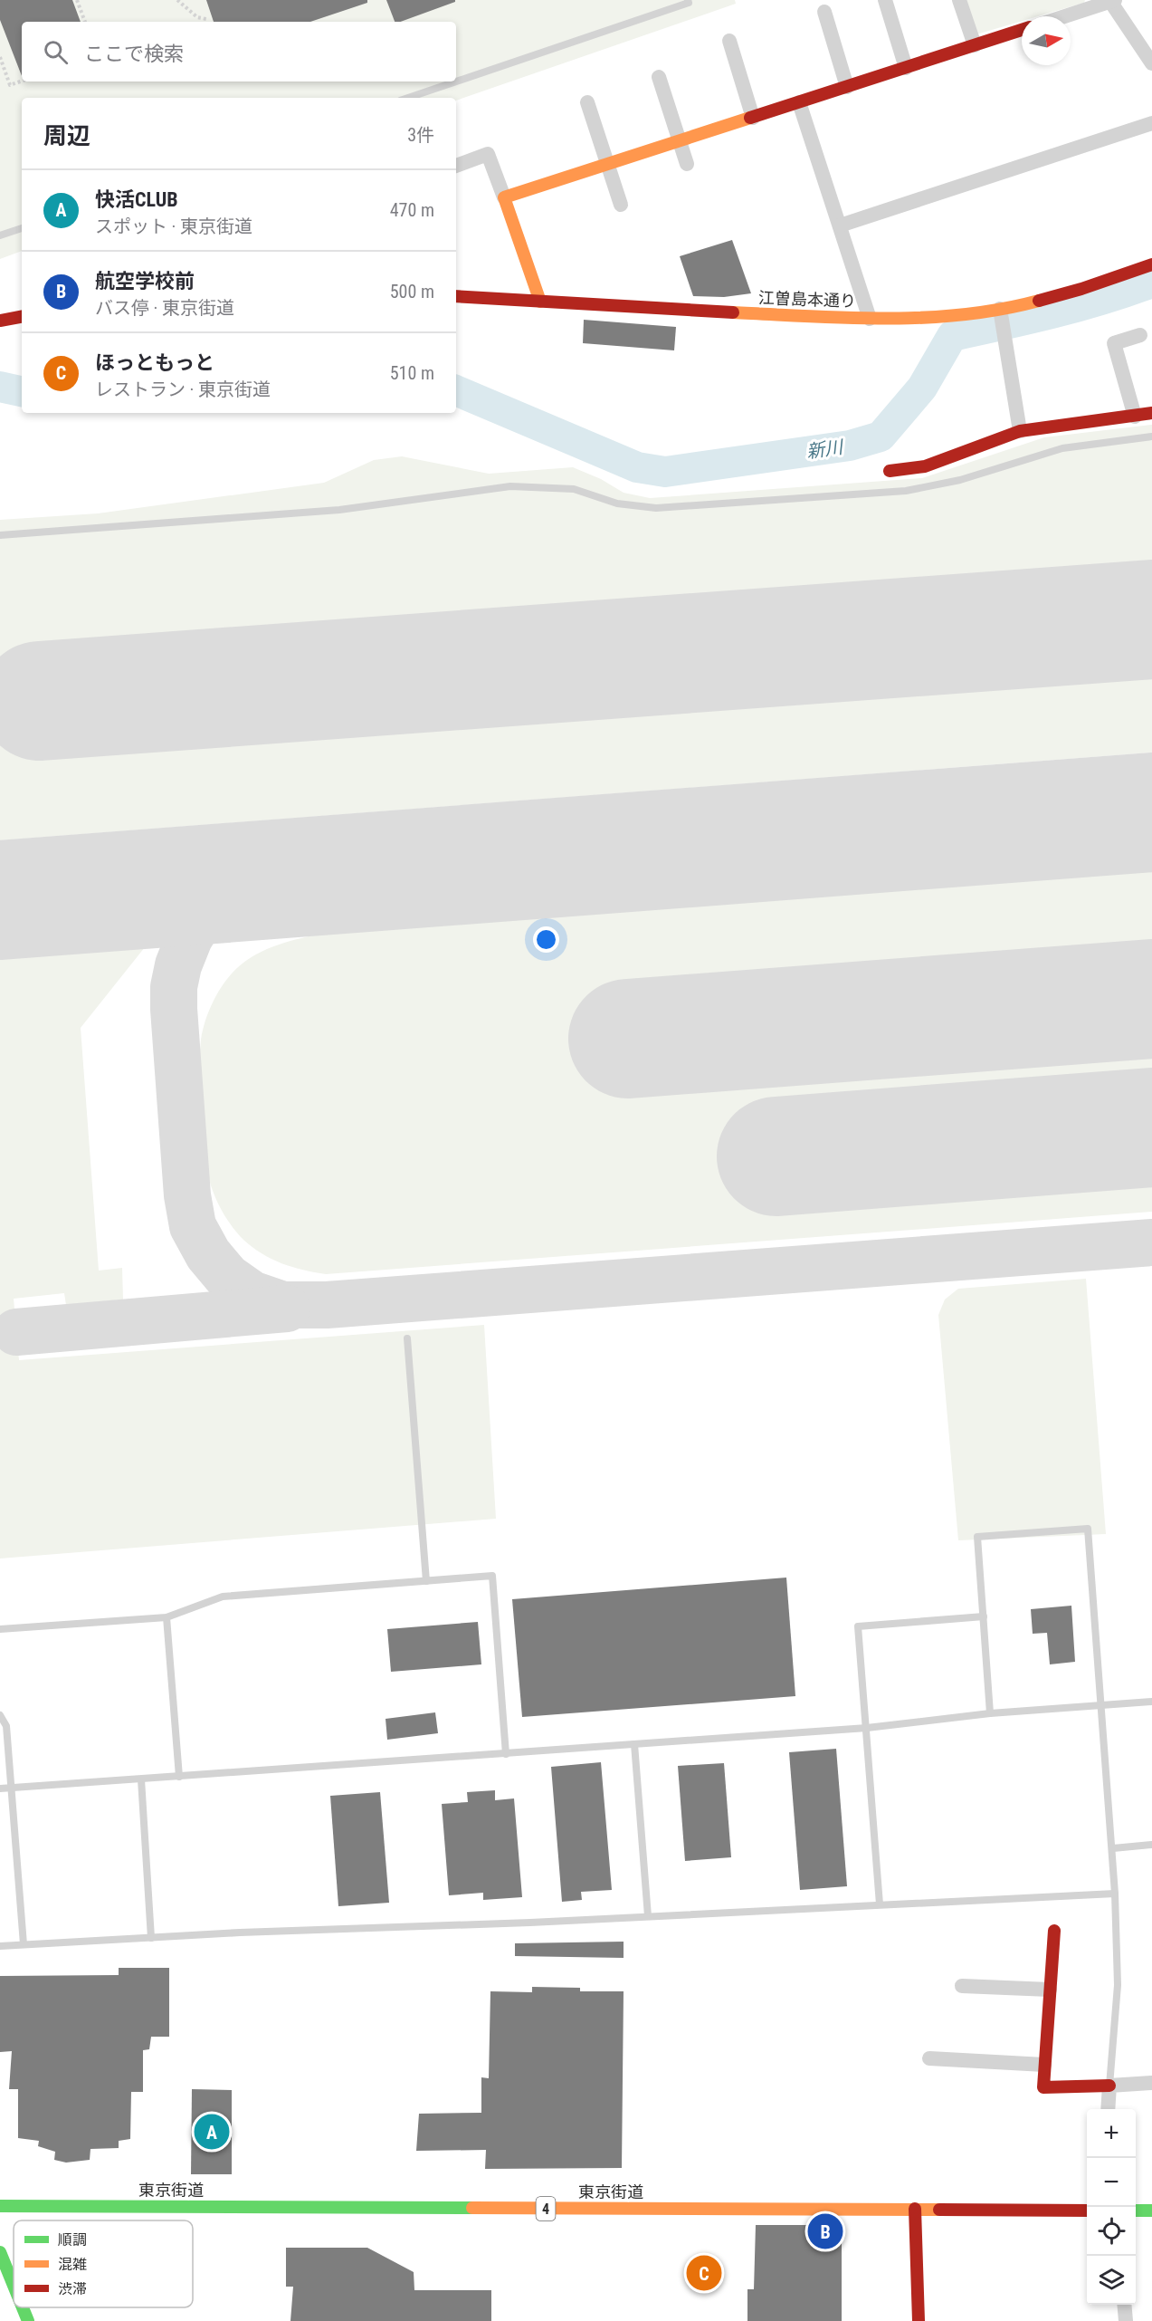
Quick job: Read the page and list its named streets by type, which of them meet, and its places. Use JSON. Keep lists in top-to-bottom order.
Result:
{
  "streets": {
    "main road": ["江曽島本通り", "東京街道", "4"]
  },
  "water": ["新川"],
  "legend": ["順調", "混雑", "渋滞"],
  "north": "right",
  "page": {
    "search": "ここで検索",
    "heading": ["周辺", "3件"],
    "list": [
      {
        "mark": "A",
        "name": "快活CLUB",
        "note": "スポット · 東京街道",
        "value": "470 m"
      },
      {
        "mark": "B",
        "name": "航空学校前",
        "note": "バス停 · 東京街道",
        "value": "500 m"
      },
      {
        "mark": "C",
        "name": "ほっともっと",
        "note": "レストラン · 東京街道",
        "value": "510 m"
      }
    ],
    "map_buttons": ["+", "−"],
    "pins": ["A", "B", "C"]
  }
}
